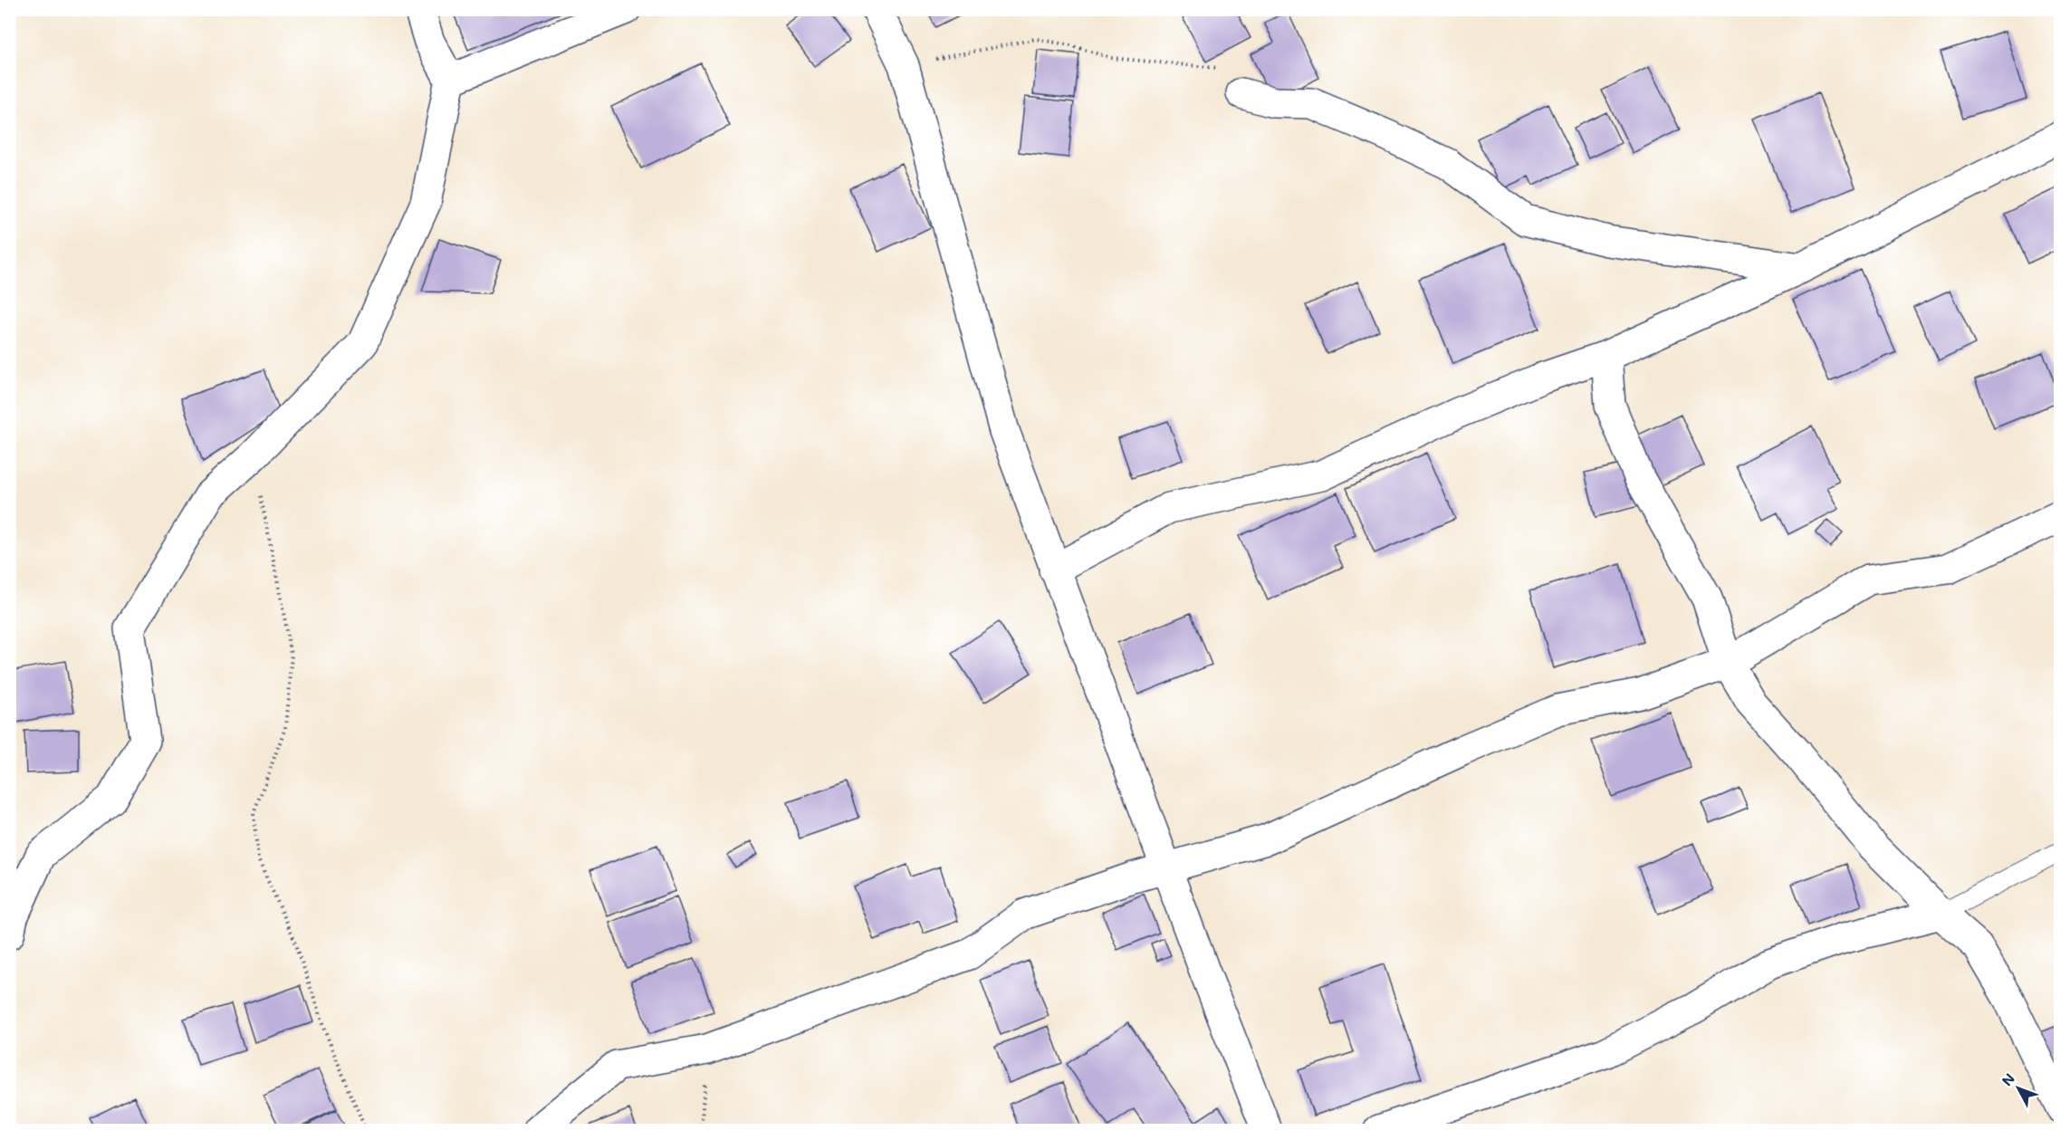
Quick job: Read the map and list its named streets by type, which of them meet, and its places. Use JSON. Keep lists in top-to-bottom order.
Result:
{
  "north": "top left"
}
